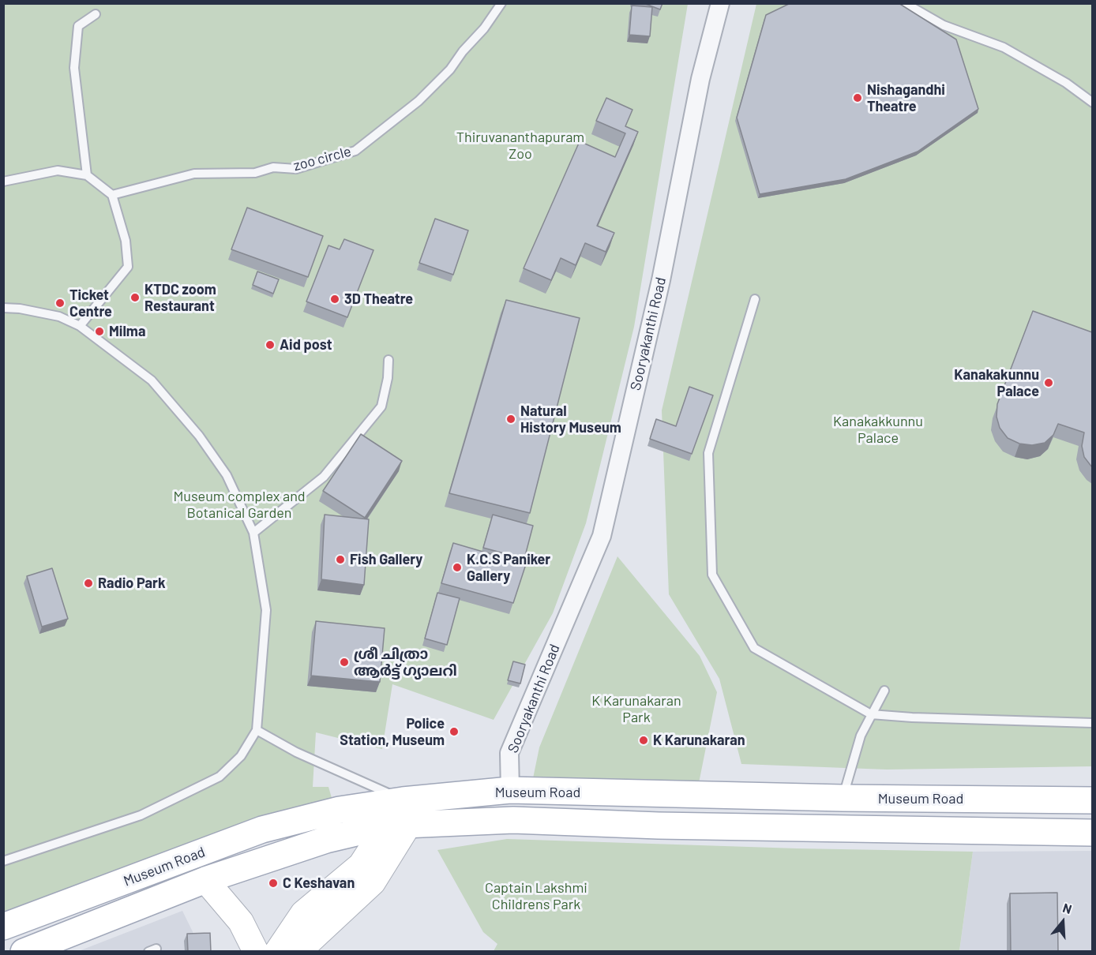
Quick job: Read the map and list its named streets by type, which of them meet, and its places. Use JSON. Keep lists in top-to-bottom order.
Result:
{
  "streets": {
    "main road": ["Museum Road"],
    "street": ["Sooryakanthi Road"],
    "lane": ["zoo circle"]
  },
  "crossings": [
    ["Sooryakanthi Road", "Museum Road"]
  ],
  "parks": [
    "Thiruvananthapuram Zoo",
    "Kanakakkunnu Palace",
    "Museum complex and Botanical Garden",
    "K Karunakaran Park",
    "Captain Lakshmi Childrens Park"
  ],
  "places": [
    "Nishagandhi Theatre",
    "KTDC zoom Restaurant",
    "3D Theatre",
    "Ticket Centre",
    "Milma",
    "Aid post",
    "Kanakakunnu Palace",
    "Natural History Museum",
    "Fish Gallery",
    "K.C.S Paniker Gallery",
    "Radio Park",
    "ശ്രീ ചിത്രാ ആർട്ട് ഗ്യാലറി",
    "Police Station, Museum",
    "K Karunakaran",
    "C Keshavan"
  ],
  "north": "top"
}
